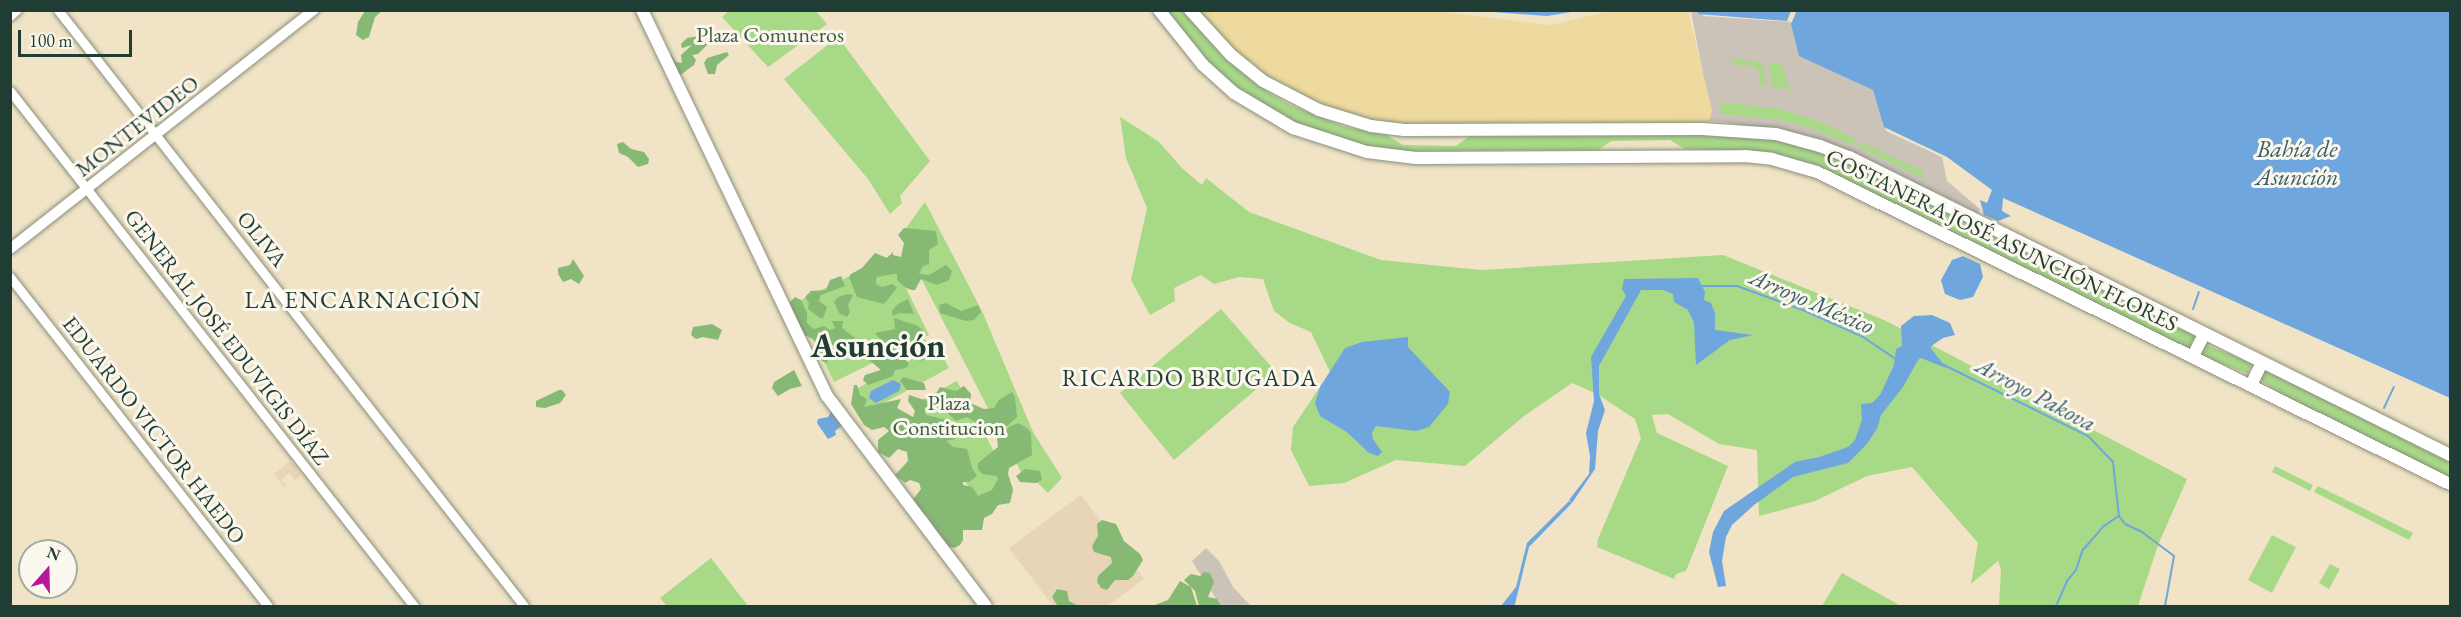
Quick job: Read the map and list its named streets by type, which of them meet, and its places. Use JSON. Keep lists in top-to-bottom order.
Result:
{
  "streets": {
    "highway": ["COSTANERA JOSÉ ASUNCIÓN FLORES"],
    "main road": ["MONTEVIDEO"],
    "street": ["OLIVA", "GENERAL JOSÉ EDUVIGIS DÍAZ", "EDUARDO VICTOR HAEDO"]
  },
  "crossings": [
    ["MONTEVIDEO", "OLIVA"],
    ["MONTEVIDEO", "GENERAL JOSÉ EDUVIGIS DÍAZ"]
  ],
  "districts": ["LA ENCARNACIÓN", "Asunción", "RICARDO BRUGADA"],
  "water": ["Bahía de Asunción", "Arroyo México", "Arroyo Pakova"],
  "parks": ["Plaza Comuneros", "Plaza Constitucion"],
  "scale_bar": "100 m",
  "north": "top"
}
